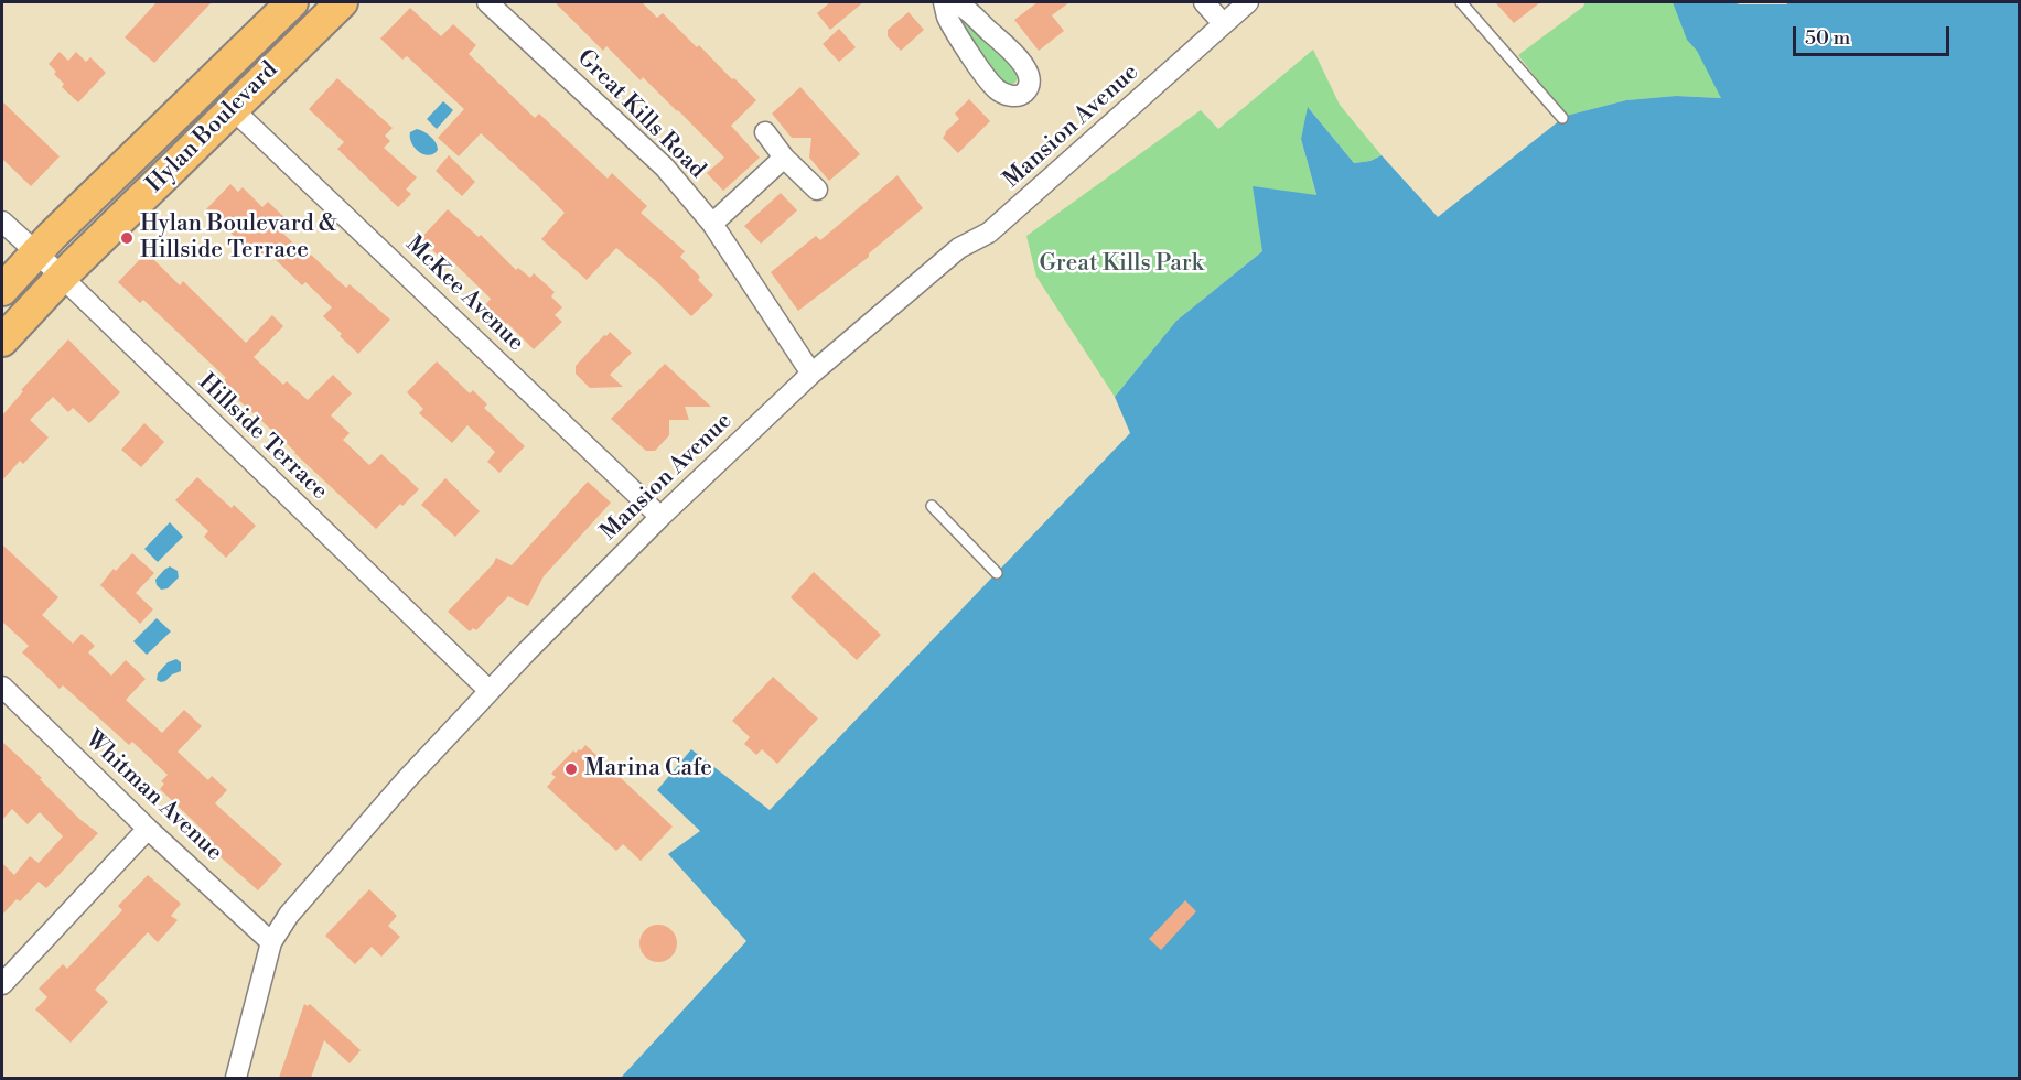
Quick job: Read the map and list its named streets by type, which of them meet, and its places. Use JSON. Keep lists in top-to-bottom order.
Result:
{
  "streets": {
    "main road": ["Hylan Boulevard"],
    "street": [
      "Great Kills Road",
      "Mansion Avenue",
      "McKee Avenue",
      "Hillside Terrace",
      "Whitman Avenue"
    ]
  },
  "crossings": [
    ["Great Kills Road", "Mansion Avenue"],
    ["Mansion Avenue", "McKee Avenue"],
    ["Mansion Avenue", "Hillside Terrace"],
    ["Mansion Avenue", "Whitman Avenue"],
    ["Hylan Boulevard", "McKee Avenue"],
    ["Hylan Boulevard", "Hillside Terrace"]
  ],
  "parks": ["Great Kills Park"],
  "places": ["Hylan Boulevard & Hillside Terrace", "Marina Cafe"],
  "scale_bar": "50 m"
}
